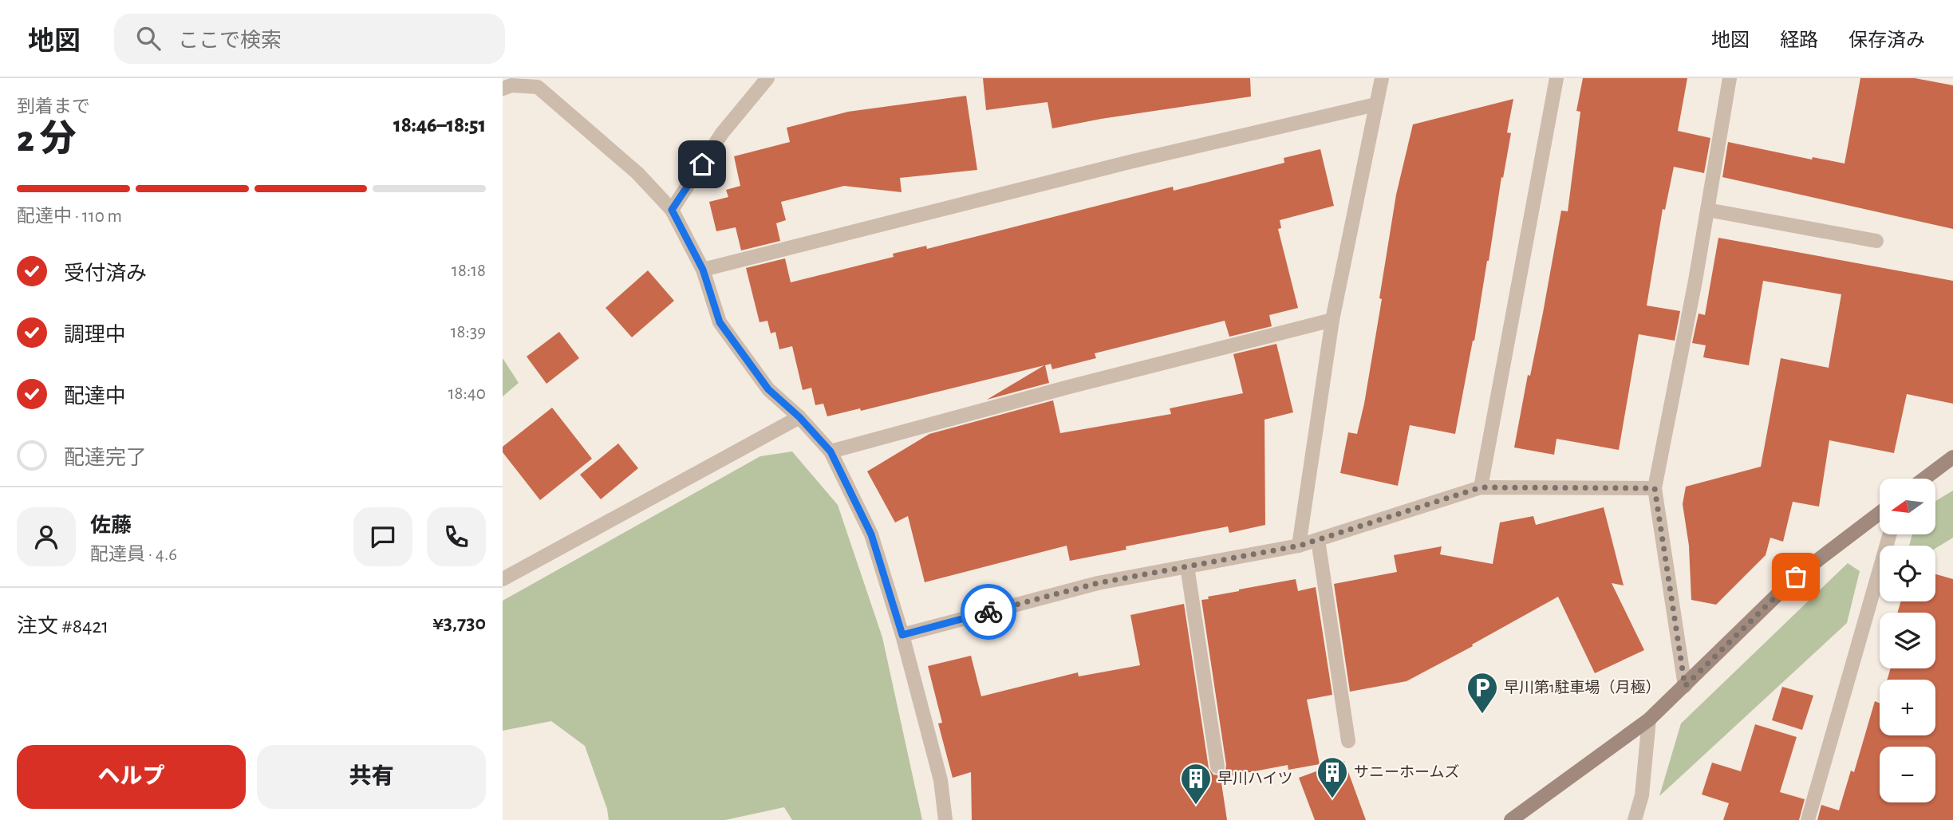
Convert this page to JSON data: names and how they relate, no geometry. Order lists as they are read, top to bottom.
{
  "places": {
    "parking": ["早川第1駐車場（月極）"],
    "building": ["サニーホームズ", "早川ハイツ"]
  },
  "north": "left",
  "page": {
    "header": "地図",
    "search": "ここで検索",
    "nav": ["地図", "経路", "保存済み"],
    "heading": ["2 分", "到着まで", "18:46–18:51"],
    "panel": [
      "佐藤",
      "配達員 · 4.6",
      "注文 #8421",
      "¥3,730"
    ],
    "bar": "配達中 · 110 m",
    "list": [
      ["受付済み", "18:18"],
      ["調理中", "18:39"],
      ["配達中", "18:40"],
      "配達完了"
    ],
    "map_buttons": ["+", "−"],
    "buttons": ["ヘルプ", "共有"]
  }
}
